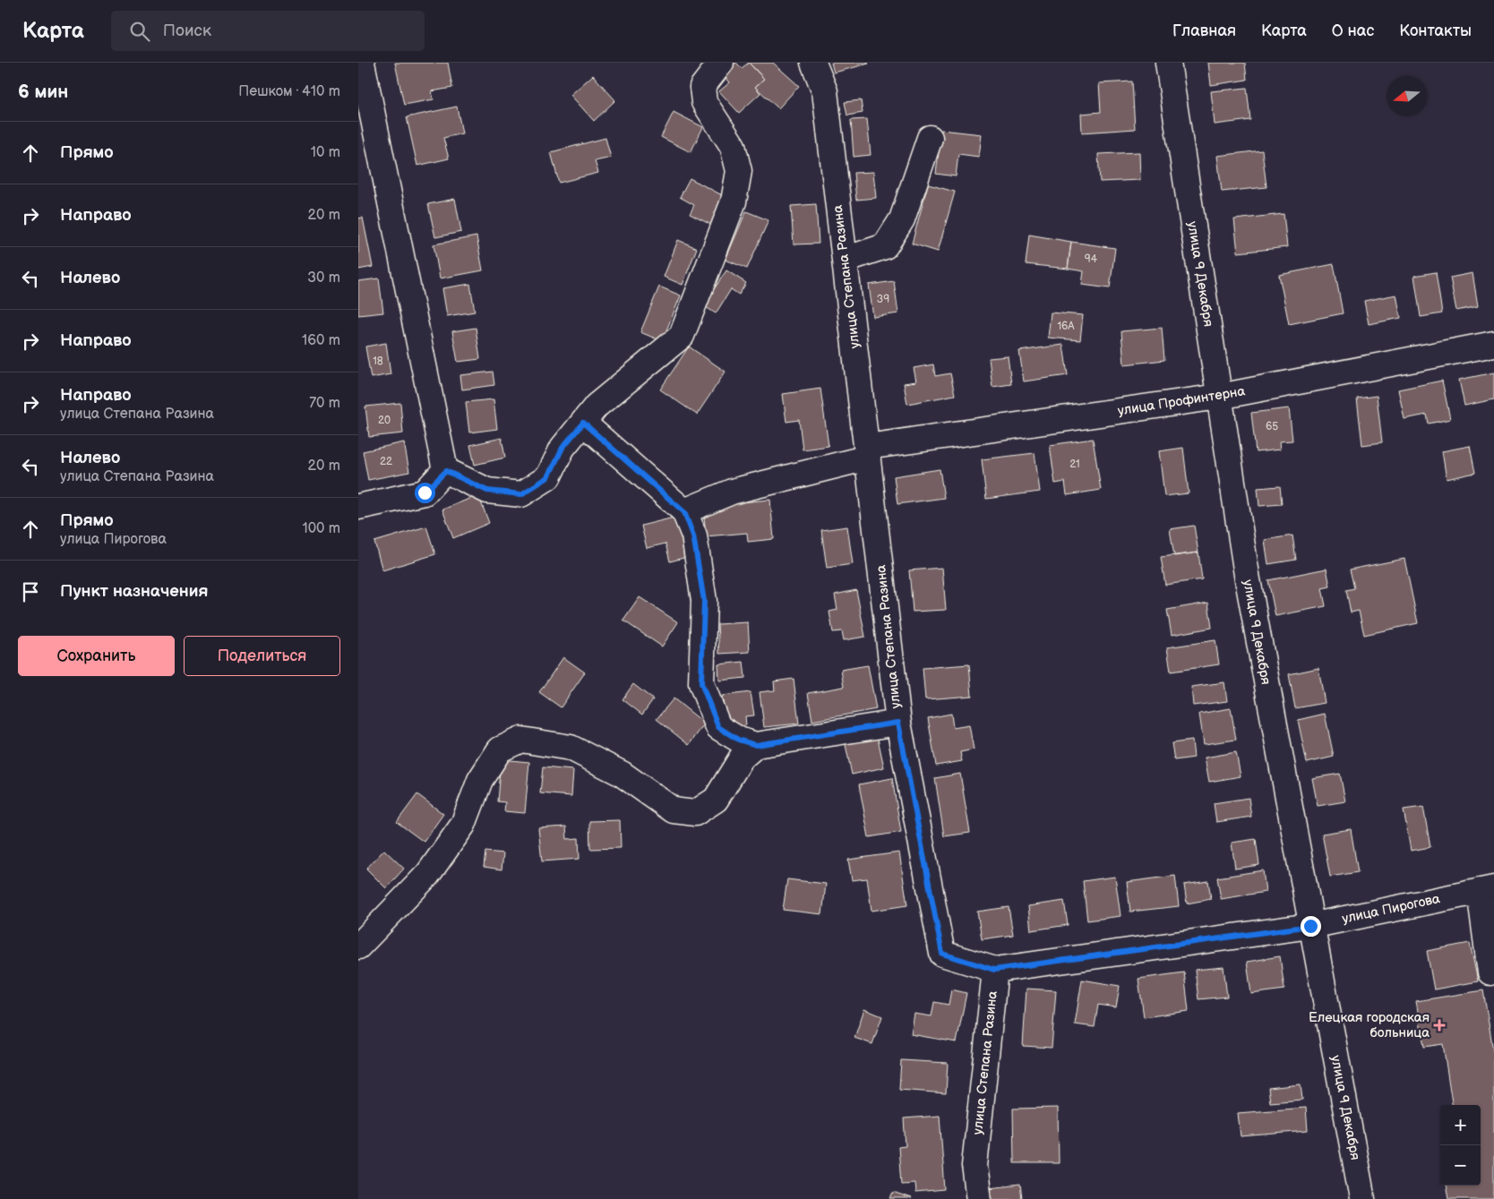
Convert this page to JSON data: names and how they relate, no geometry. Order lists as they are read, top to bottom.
{
  "streets": {
    "street": [
      "улица 9 Декабря",
      "улица Степана Разина",
      "улица Профинтерна",
      "улица Пирогова"
    ]
  },
  "crossings": [
    ["улица 9 Декабря", "улица Профинтерна"],
    ["улица 9 Декабря", "улица Пирогова"],
    ["улица Степана Разина", "улица Профинтерна"],
    ["улица Степана Разина", "улица Пирогова"]
  ],
  "places": {
    "health": ["Елецкая городская больница"]
  },
  "house_numbers": [
    "94",
    "39",
    "16А",
    "18",
    "20",
    "65",
    "22",
    "21"
  ],
  "north": "left",
  "page": {
    "header": "Карта",
    "search": "Поиск",
    "nav": [
      "Главная",
      "Карта",
      "О нас",
      "Контакты"
    ],
    "heading": ["6 мин", "Пешком · 410 m"],
    "list": [
      ["Прямо", "10 m"],
      ["Направо", "20 m"],
      ["Налево", "30 m"],
      ["Направо", "160 m"],
      ["Направо", "улица Степана Разина", "70 m"],
      ["Налево", "улица Степана Разина", "20 m"],
      ["Прямо", "улица Пирогова", "100 m"],
      "Пункт назначения"
    ],
    "buttons": ["Сохранить", "Поделиться"],
    "map_buttons": ["+", "−"]
  }
}
